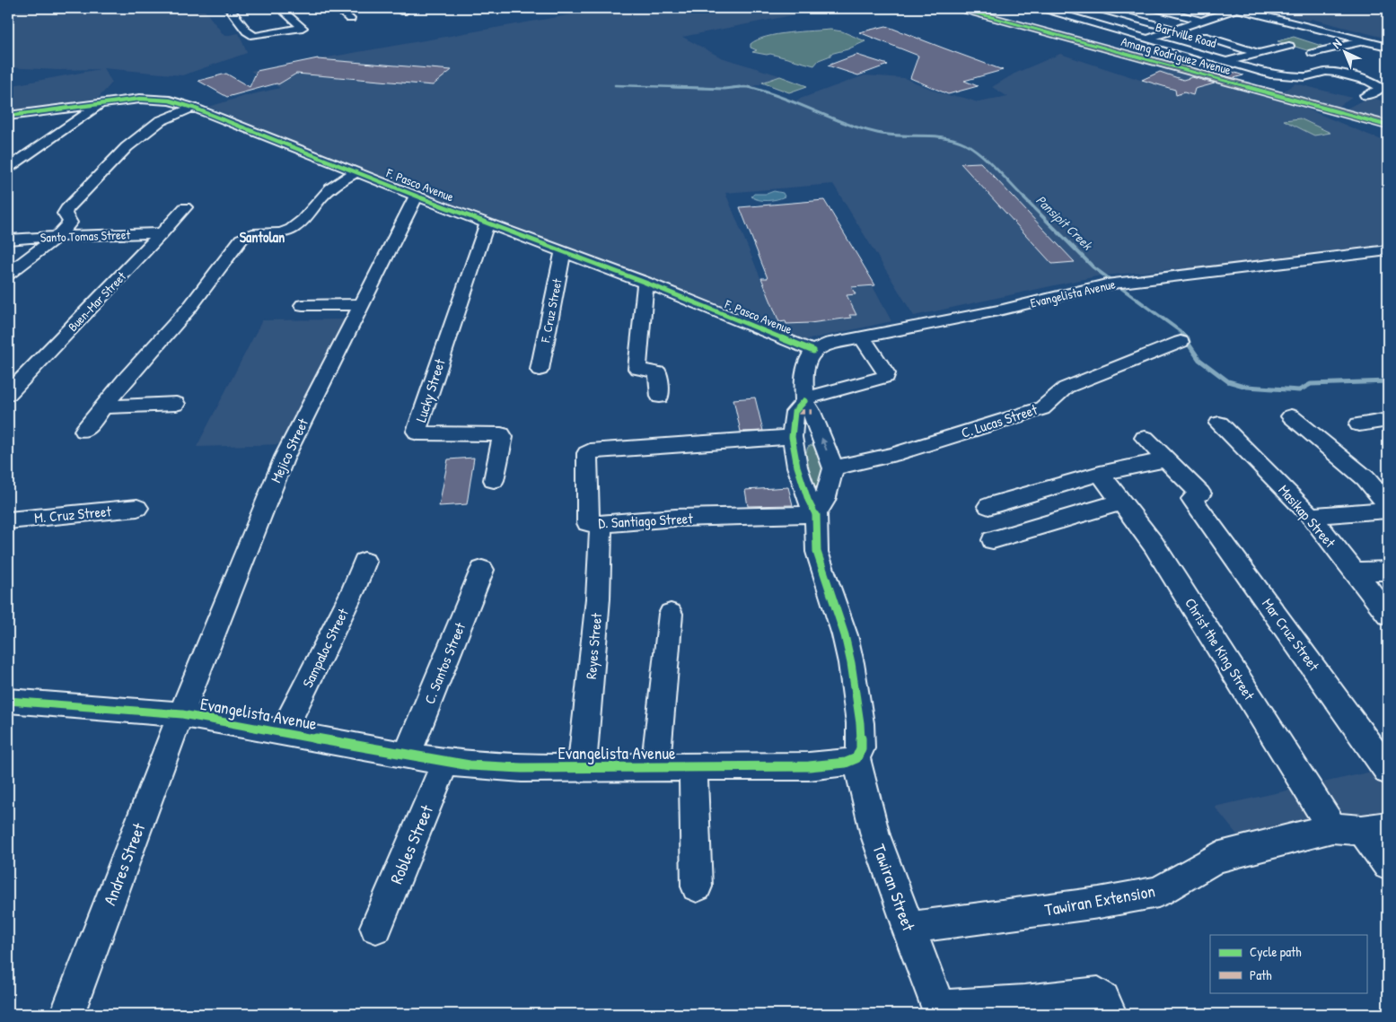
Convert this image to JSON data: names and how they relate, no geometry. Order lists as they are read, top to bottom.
{
  "streets": {
    "main road": ["Amang Rodriguez Avenue"],
    "street": [
      "Bartville Road",
      "F. Pasco Avenue",
      "Santo Tomas Street",
      "Evangelista Avenue",
      "Buen-Mar Street",
      "F. Cruz Street",
      "Lucky Street",
      "C. Lucas Street",
      "Mejico Street",
      "M. Cruz Street",
      "Masikap Street",
      "D. Santiago Street",
      "Mar Cruz Street",
      "Reyes Street",
      "Sampaloc Street",
      "Christ the King Street",
      "C. Santos Street",
      "Robles Street",
      "Andres Street",
      "Tawiran Street",
      "Tawiran Extension"
    ]
  },
  "crossings": [
    ["F. Pasco Avenue", "Evangelista Avenue"],
    ["F. Pasco Avenue", "F. Cruz Street"],
    ["F. Pasco Avenue", "Lucky Street"],
    ["F. Pasco Avenue", "Mejico Street"],
    ["Santo Tomas Street", "Buen-Mar Street"],
    ["Evangelista Avenue", "Mejico Street"],
    ["Evangelista Avenue", "Reyes Street"],
    ["Evangelista Avenue", "Sampaloc Street"],
    ["Evangelista Avenue", "C. Santos Street"],
    ["Evangelista Avenue", "Robles Street"],
    ["Evangelista Avenue", "Andres Street"],
    ["Evangelista Avenue", "Tawiran Street"],
    ["Mejico Street", "Andres Street"],
    ["D. Santiago Street", "Reyes Street"],
    ["Christ the King Street", "Tawiran Extension"],
    ["Tawiran Street", "Tawiran Extension"]
  ],
  "districts": ["Santolan"],
  "water": ["Pansipit Creek"],
  "legend": ["Cycle path", "Path"],
  "north": "top left"
}
